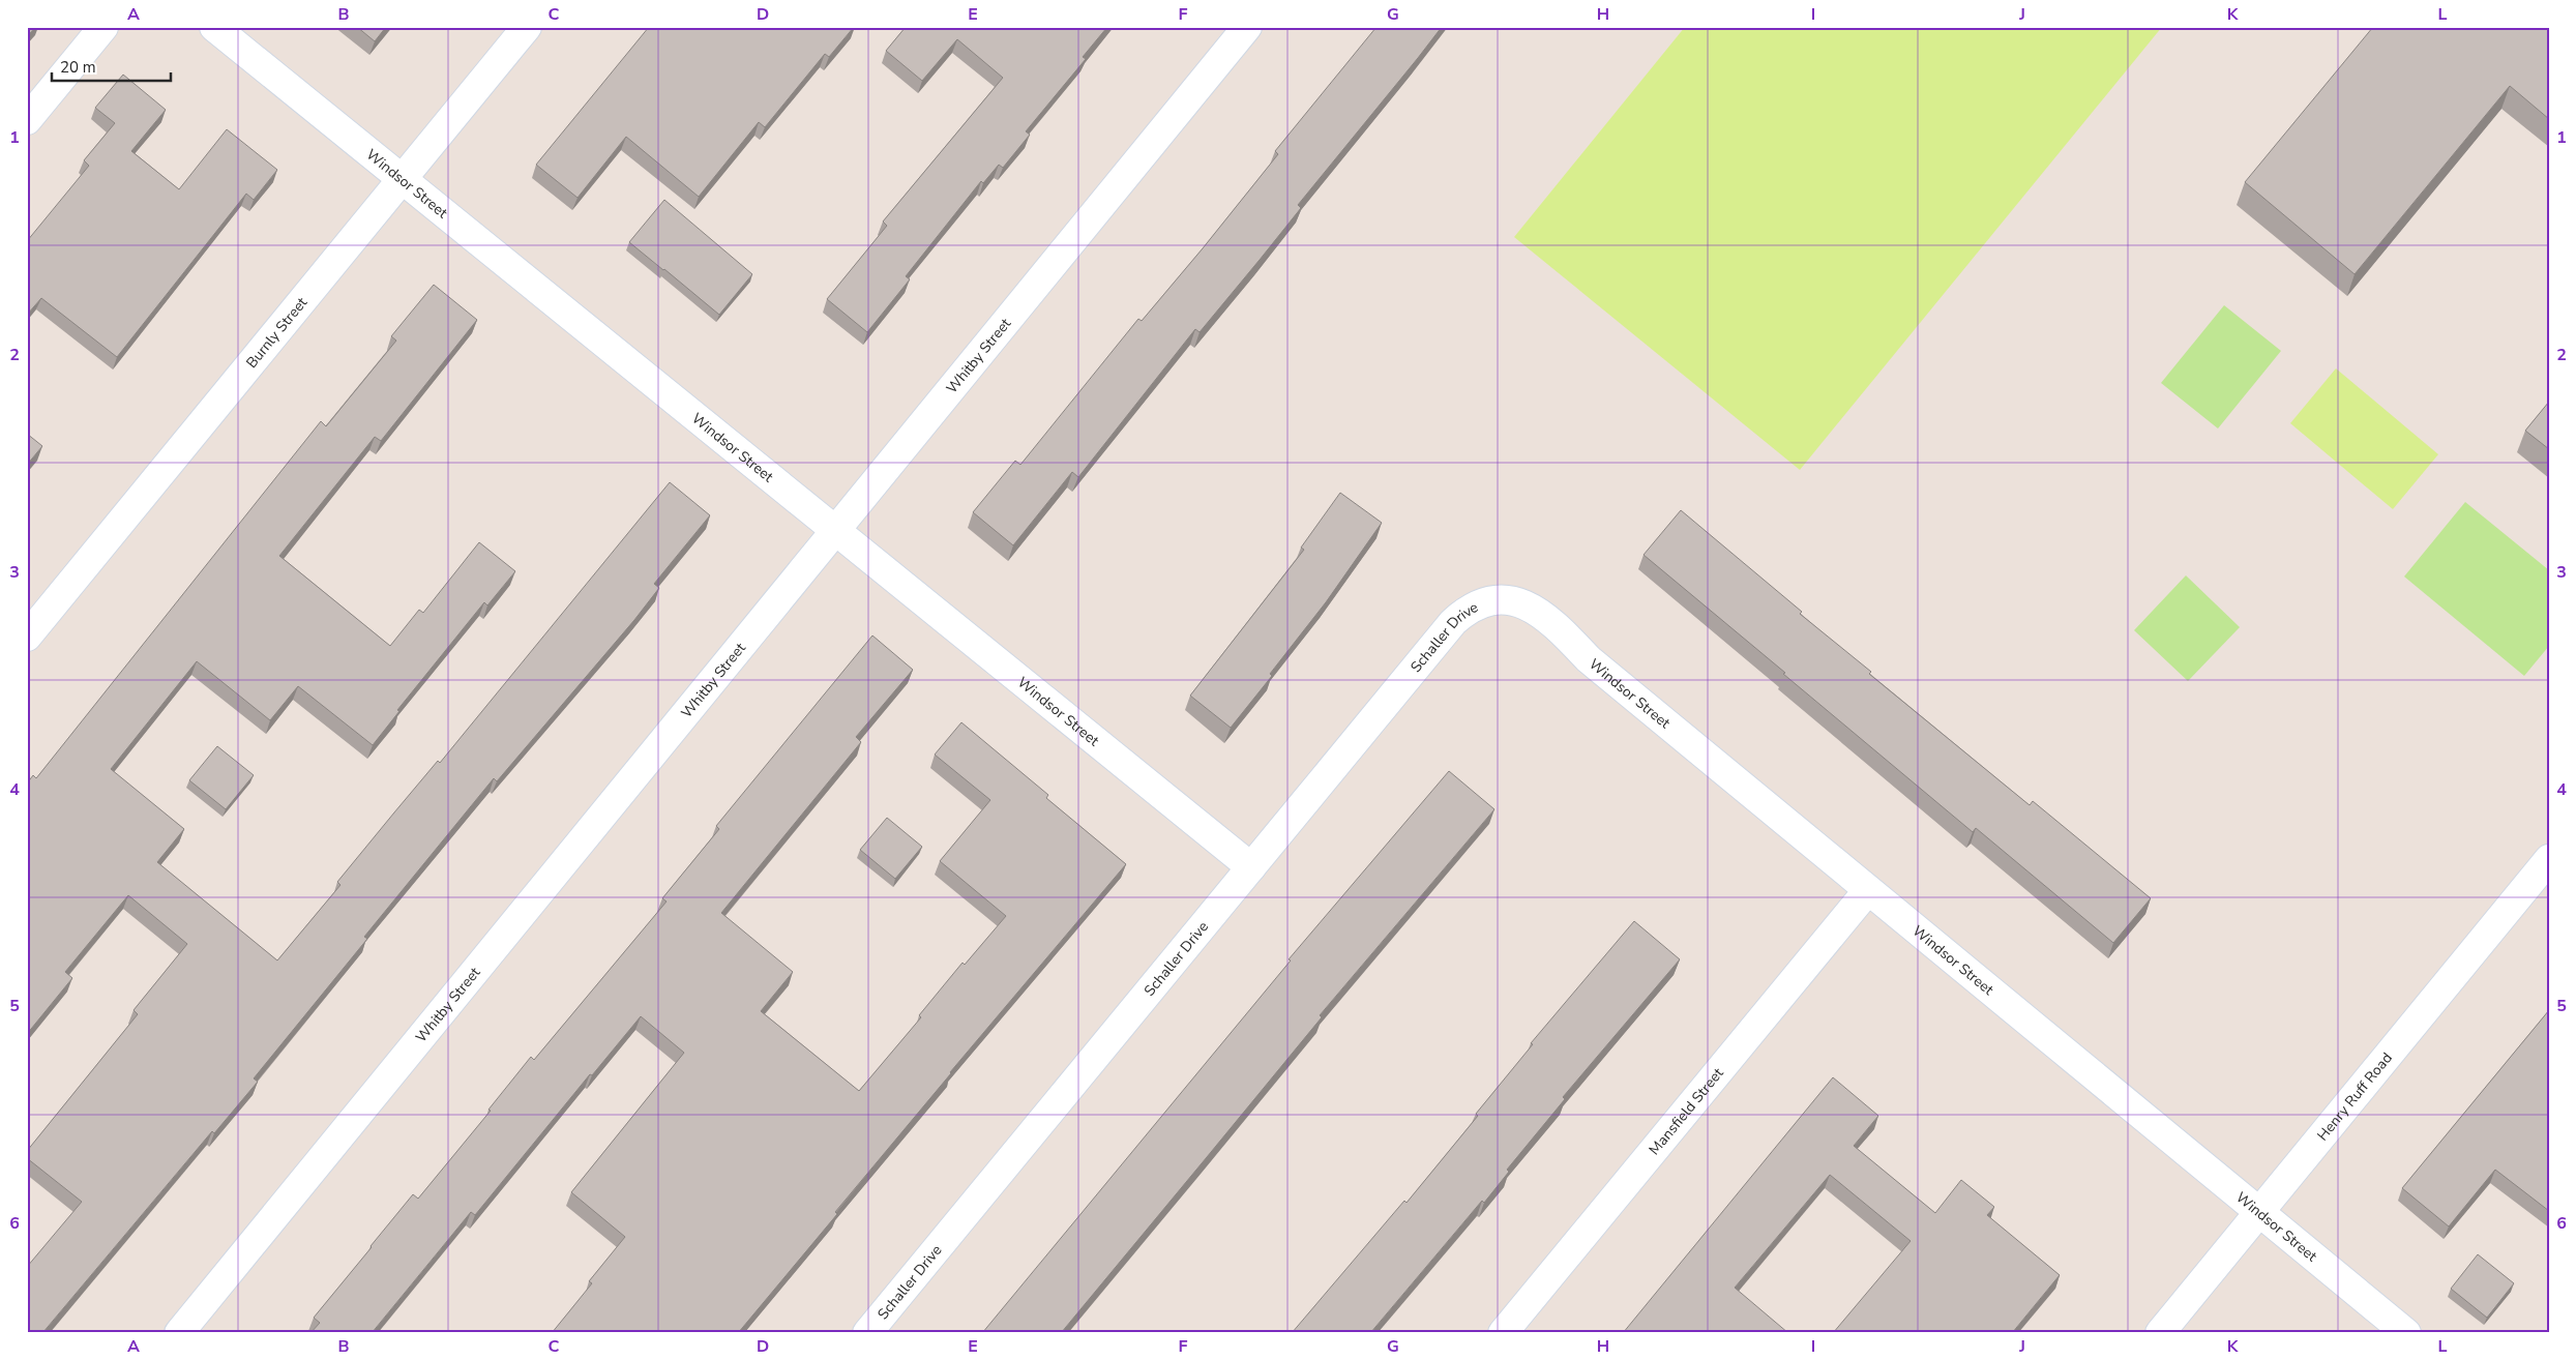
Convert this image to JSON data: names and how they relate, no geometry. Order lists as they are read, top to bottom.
{
  "streets": {
    "street": [
      "Windsor Street",
      "Burnly Street",
      "Whitby Street",
      "Schaller Drive",
      "Henry Ruff Road",
      "Mansfield Street"
    ]
  },
  "crossings": [
    ["Windsor Street", "Burnly Street"],
    ["Windsor Street", "Whitby Street"],
    ["Windsor Street", "Schaller Drive"],
    ["Windsor Street", "Henry Ruff Road"],
    ["Windsor Street", "Mansfield Street"]
  ],
  "scale_bar": "20 m",
  "grid": {
    "columns": [
      "A",
      "B",
      "C",
      "D",
      "E",
      "F",
      "G",
      "H",
      "I",
      "J",
      "K",
      "L"
    ],
    "rows": [
      "1",
      "2",
      "3",
      "4",
      "5",
      "6"
    ]
  }
}
